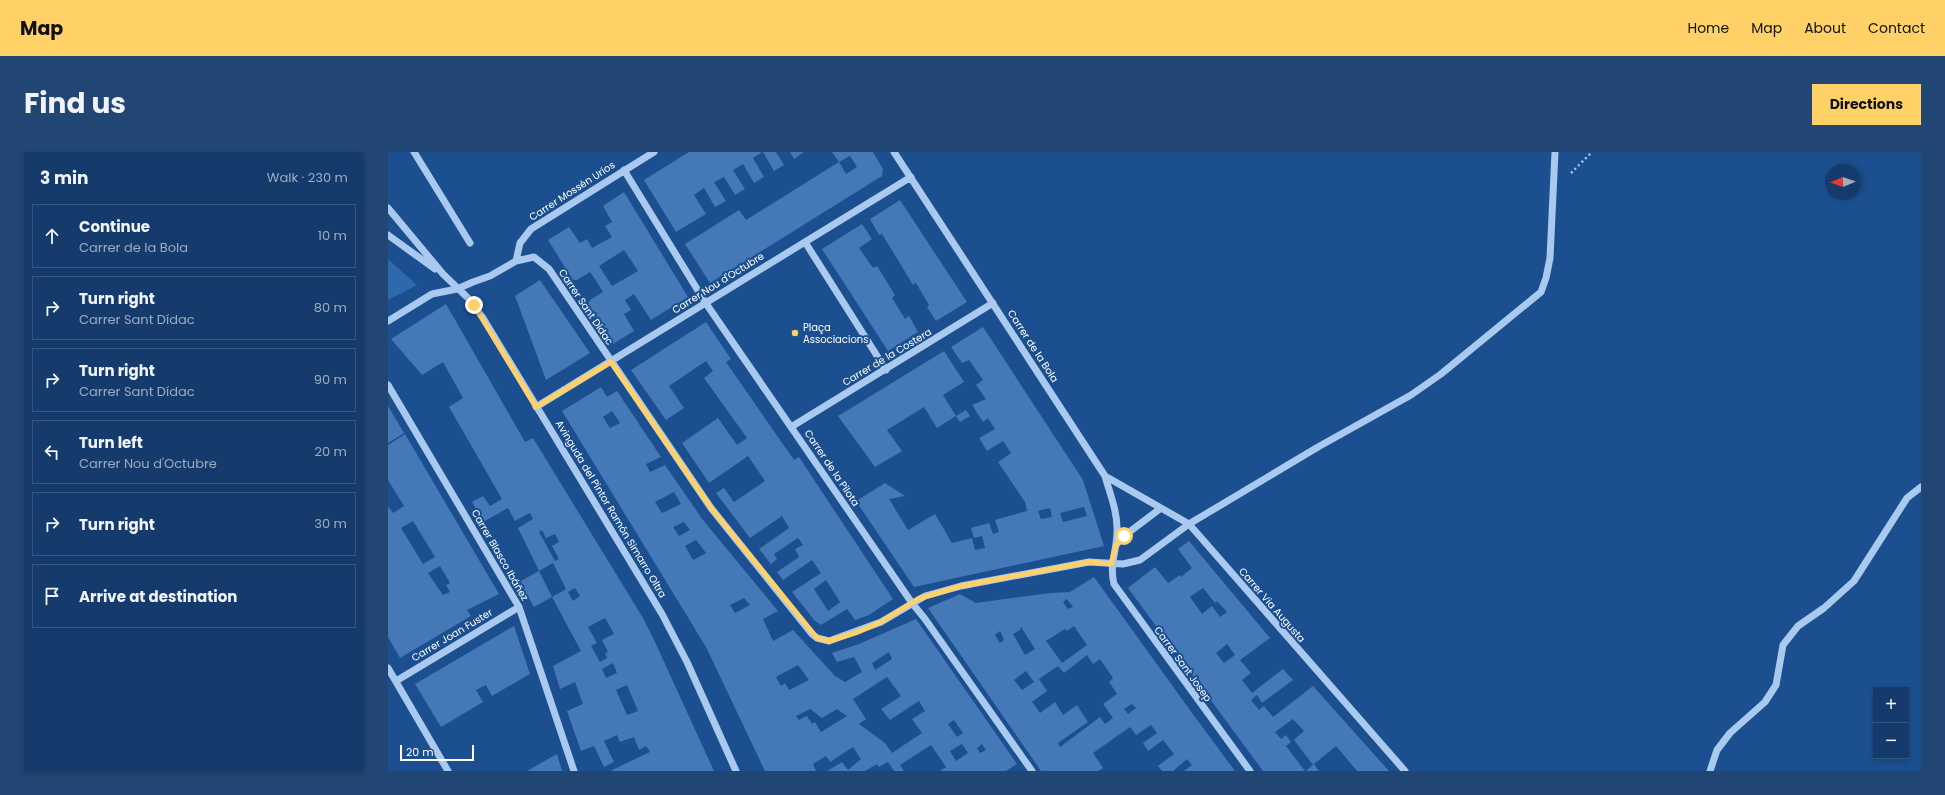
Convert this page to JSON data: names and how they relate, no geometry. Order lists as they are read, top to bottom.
{
  "streets": {
    "street": [
      "Carrer Mossèn Uríos",
      "Carrer Nou d'Octubre",
      "Carrer Sant Dídac",
      "Carrer de la Bola",
      "Carrer de la Costera",
      "Carrer de la Pilota",
      "Avinguda del Pintor Ramón Simarro Oltra",
      "Carrer Blasco Ibáñez",
      "Carrer Via Augusta",
      "Carrer Joan Fuster",
      "Carrer Sant Josep"
    ]
  },
  "crossings": [
    ["Carrer Mossèn Uríos", "Carrer Sant Dídac"],
    ["Carrer Mossèn Uríos", "Carrer de la Pilota"],
    ["Carrer Nou d'Octubre", "Carrer Sant Dídac"],
    ["Carrer Nou d'Octubre", "Carrer de la Bola"],
    ["Carrer Nou d'Octubre", "Carrer de la Pilota"],
    ["Carrer Nou d'Octubre", "Avinguda del Pintor Ramón Simarro Oltra"],
    ["Carrer Sant Dídac", "Carrer de la Bola"],
    ["Carrer Sant Dídac", "Carrer de la Pilota"],
    ["Carrer Sant Dídac", "Carrer Via Augusta"],
    ["Carrer Sant Dídac", "Carrer Sant Josep"],
    ["Carrer de la Bola", "Carrer de la Costera"],
    ["Carrer de la Bola", "Carrer Via Augusta"],
    ["Carrer de la Bola", "Carrer Sant Josep"],
    ["Carrer de la Costera", "Carrer de la Pilota"],
    ["Carrer Blasco Ibáñez", "Carrer Joan Fuster"]
  ],
  "places": ["Plaça Associacions"],
  "scale_bar": "20 m",
  "north": "left",
  "page": {
    "header": "Map",
    "nav": [
      "Home",
      "Map",
      "About",
      "Contact"
    ],
    "title": "Find us",
    "buttons": "Directions",
    "heading": ["3 min", "Walk · 230 m"],
    "list": [
      ["Continue", "Carrer de la Bola", "10 m"],
      ["Turn right", "Carrer Sant Dídac", "80 m"],
      ["Turn right", "Carrer Sant Dídac", "90 m"],
      ["Turn left", "Carrer Nou d'Octubre", "20 m"],
      ["Turn right", "30 m"],
      "Arrive at destination"
    ],
    "map_buttons": ["+", "−"],
    "scale": "20 m"
  }
}
